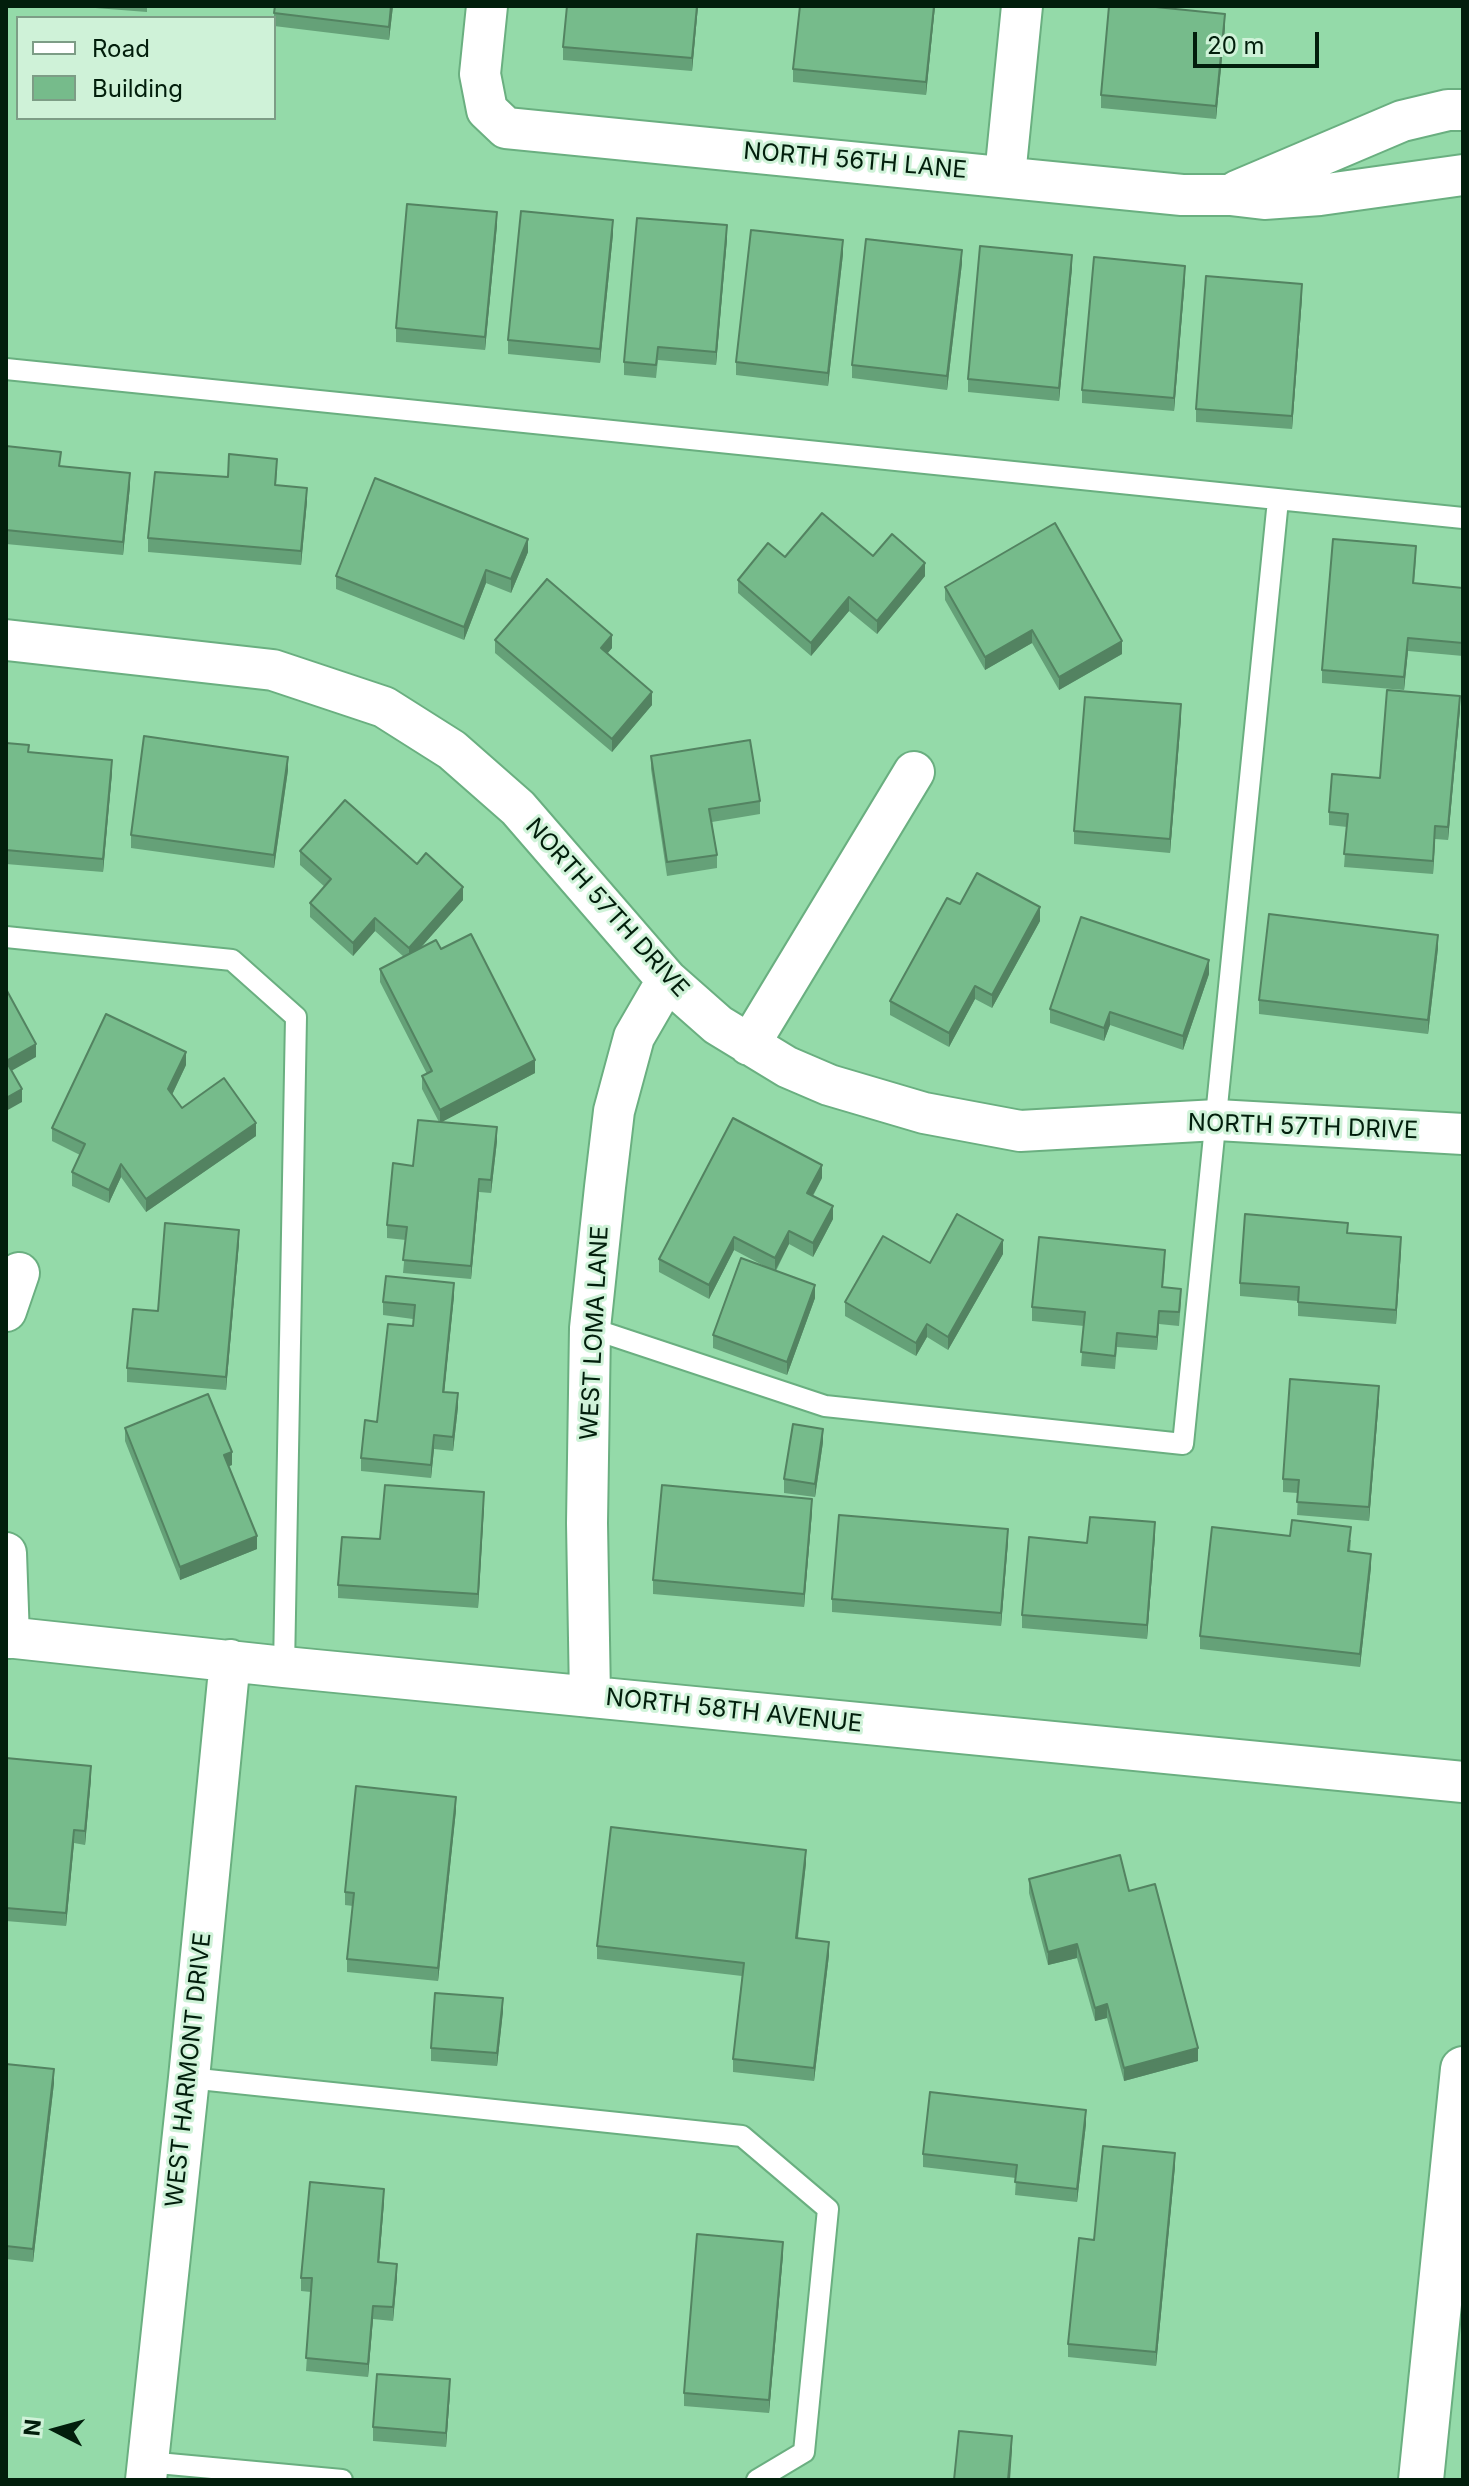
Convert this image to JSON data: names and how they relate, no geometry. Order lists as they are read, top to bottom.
{
  "streets": {
    "street": [
      "NORTH 56TH LANE",
      "NORTH 57TH DRIVE",
      "WEST LOMA LANE",
      "NORTH 58TH AVENUE",
      "WEST HARMONT DRIVE"
    ]
  },
  "crossings": [
    ["NORTH 57TH DRIVE", "WEST LOMA LANE"],
    ["WEST LOMA LANE", "NORTH 58TH AVENUE"],
    ["NORTH 58TH AVENUE", "WEST HARMONT DRIVE"]
  ],
  "legend": ["Road", "Building"],
  "scale_bar": "20 m",
  "north": "left"
}
